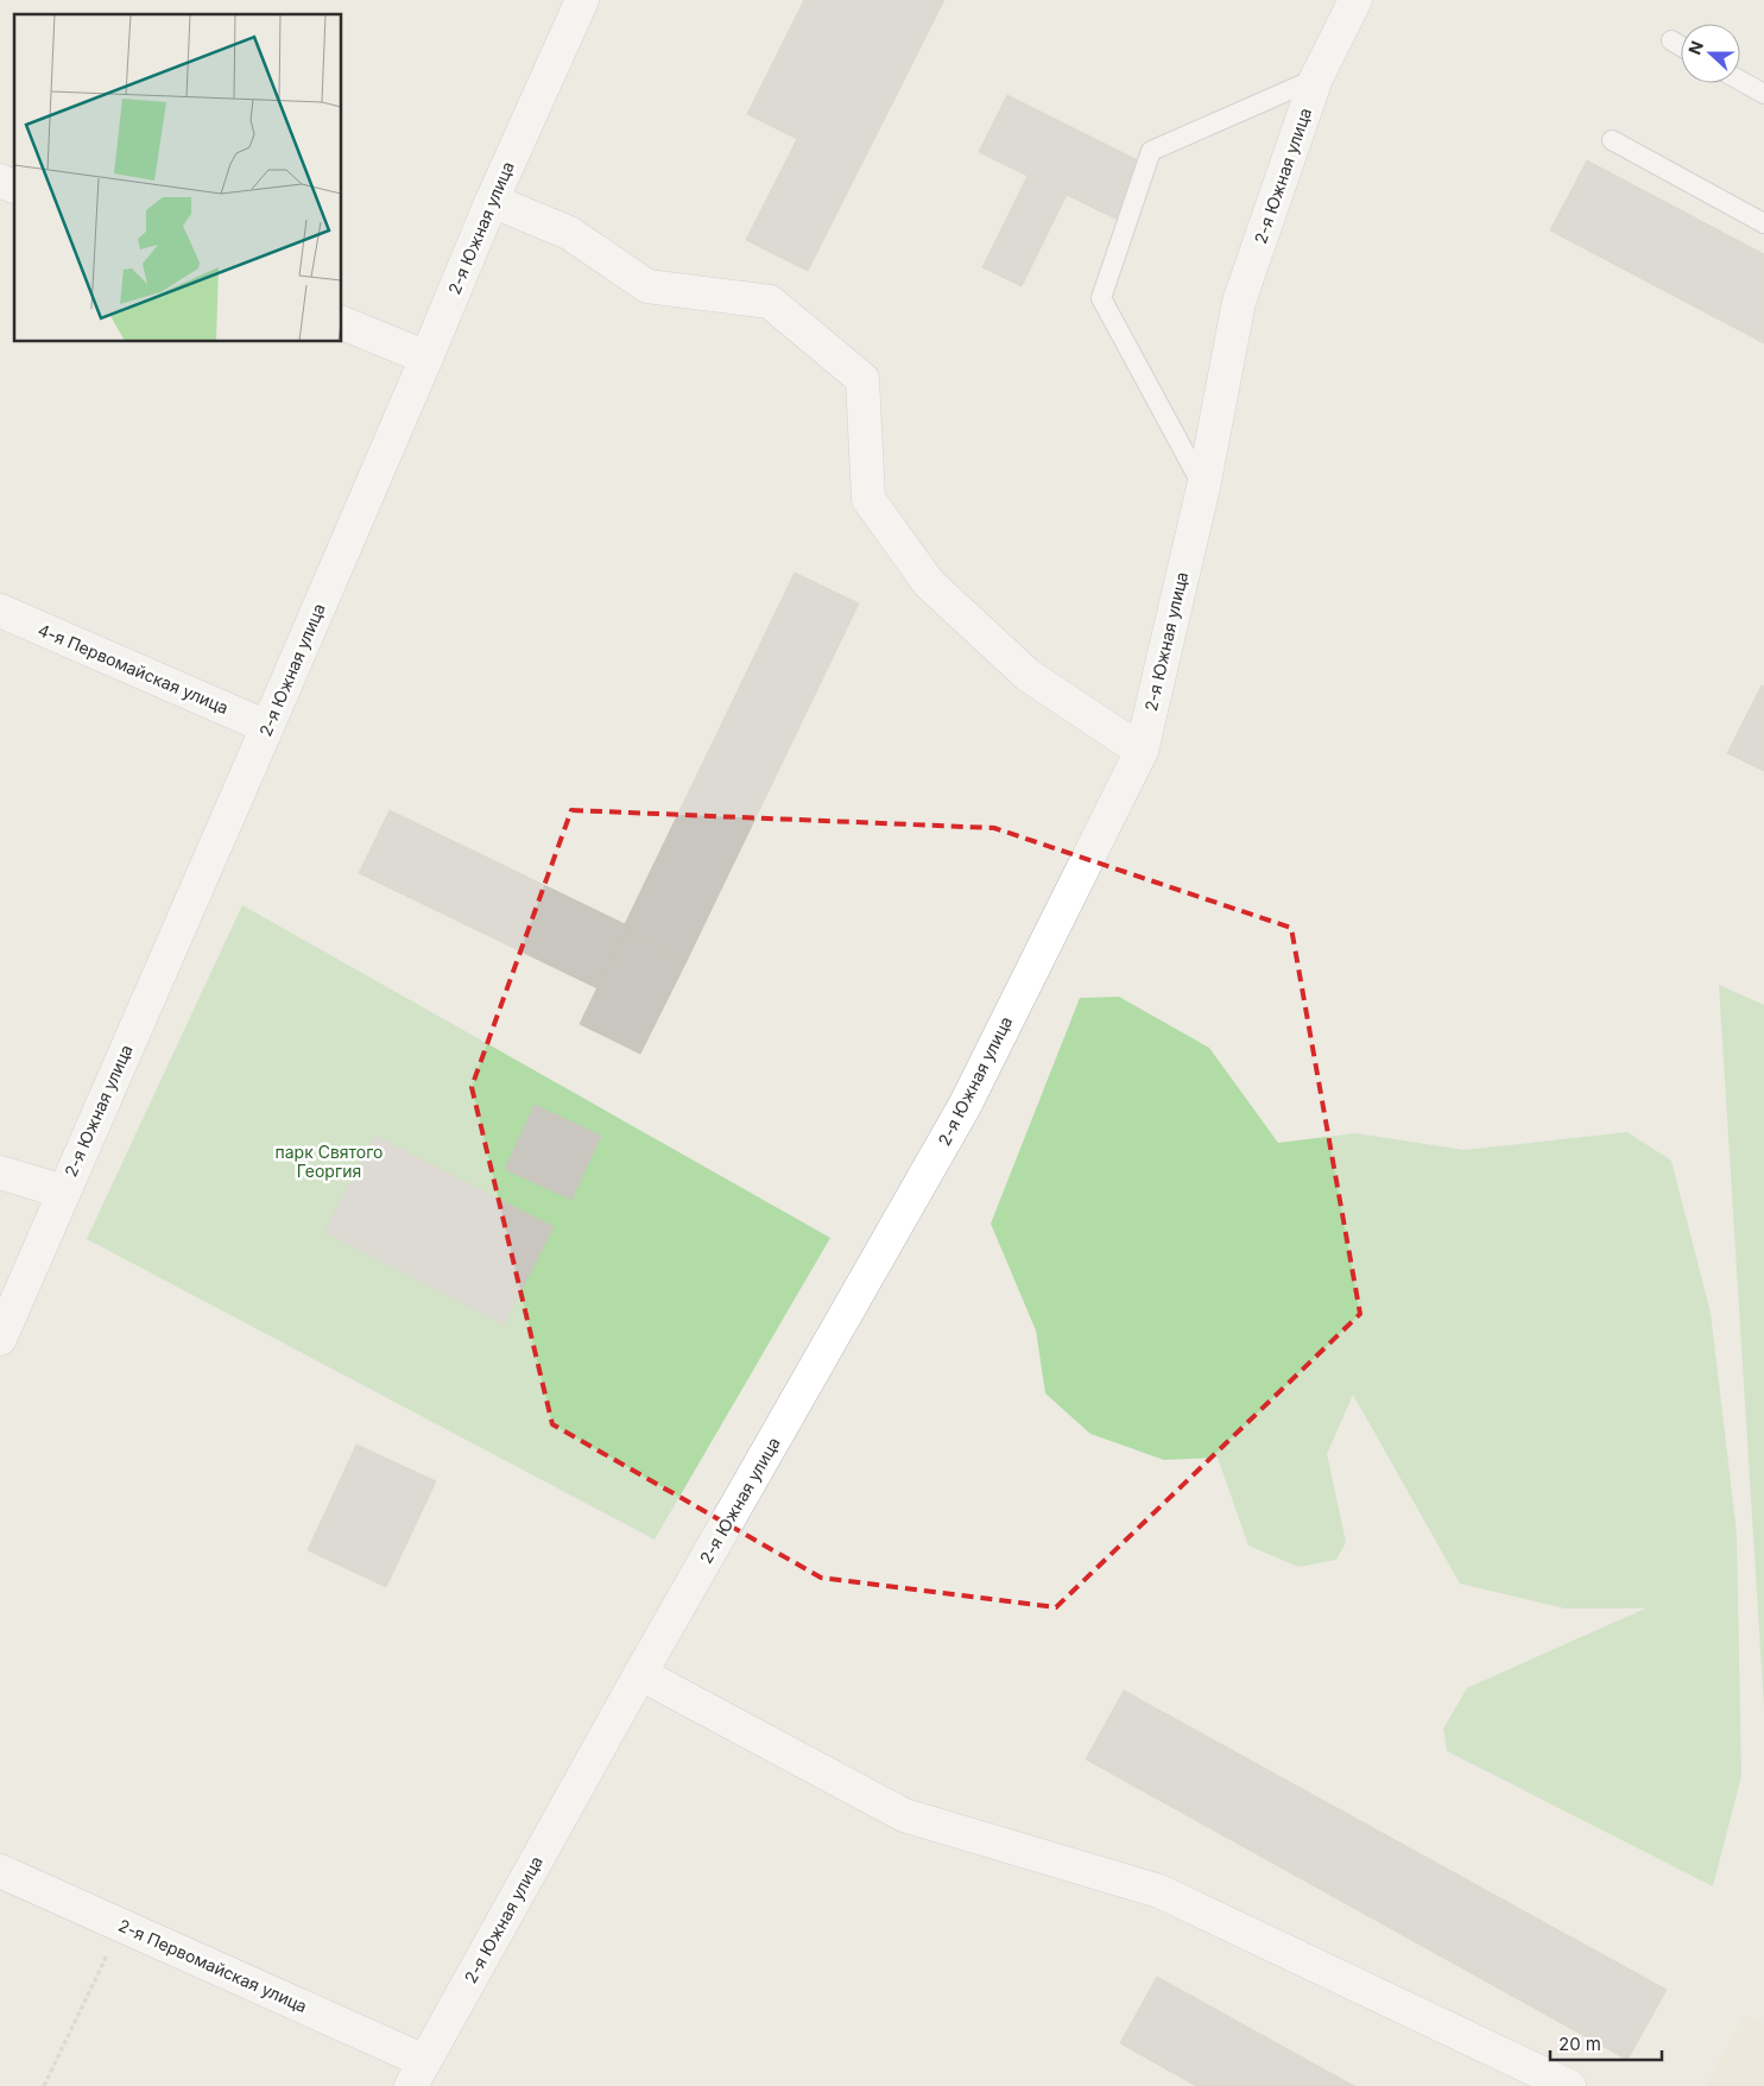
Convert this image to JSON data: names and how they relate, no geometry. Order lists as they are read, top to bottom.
{
  "streets": {
    "street": ["2-я Южная улица", "4-я Первомайская улица", "2-я Первомайская улица"]
  },
  "crossings": [
    ["2-я Южная улица", "4-я Первомайская улица"],
    ["2-я Южная улица", "2-я Первомайская улица"]
  ],
  "parks": ["парк Святого Георгия"],
  "scale_bar": "20 m",
  "north": "left"
}
